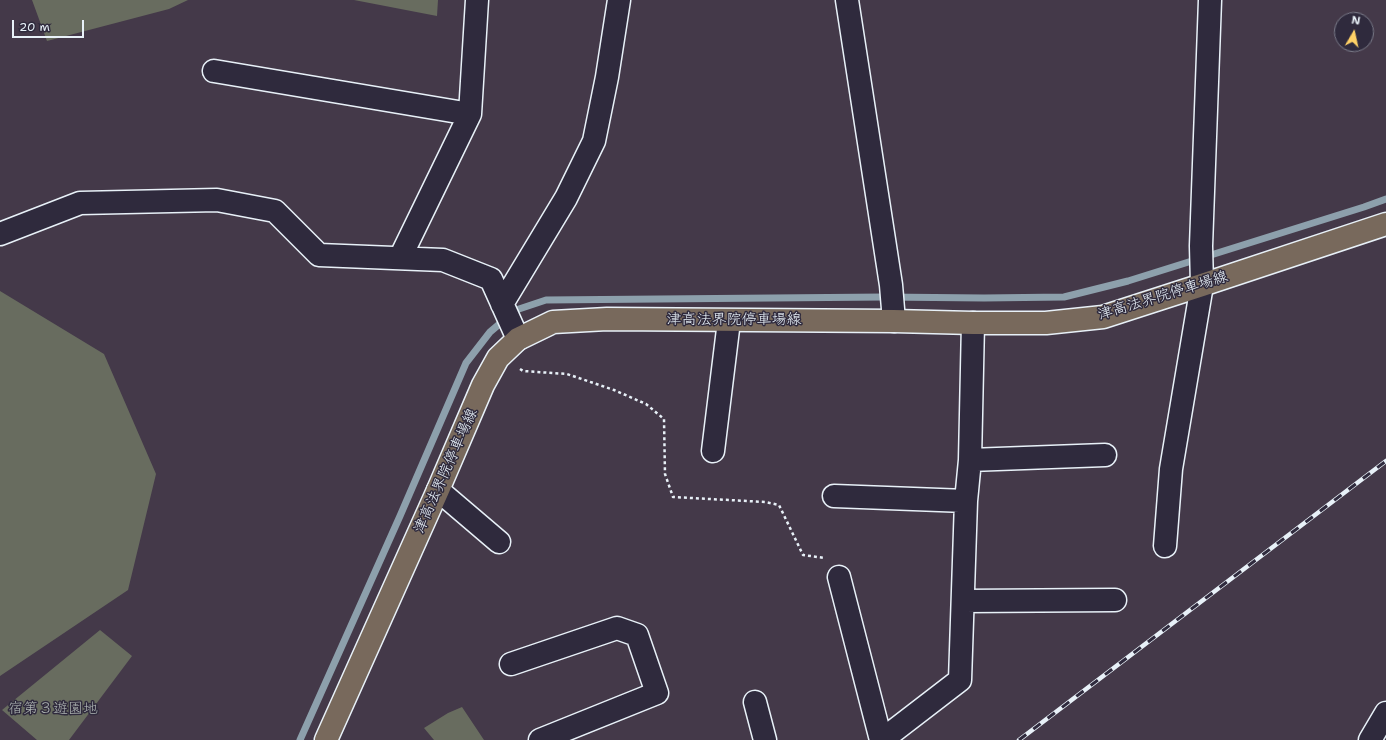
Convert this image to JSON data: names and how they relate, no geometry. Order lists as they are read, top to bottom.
{
  "streets": {
    "main road": ["津高法界院停車場線"]
  },
  "parks": ["宿第３遊園地"],
  "scale_bar": "20 m",
  "north": "top"
}
